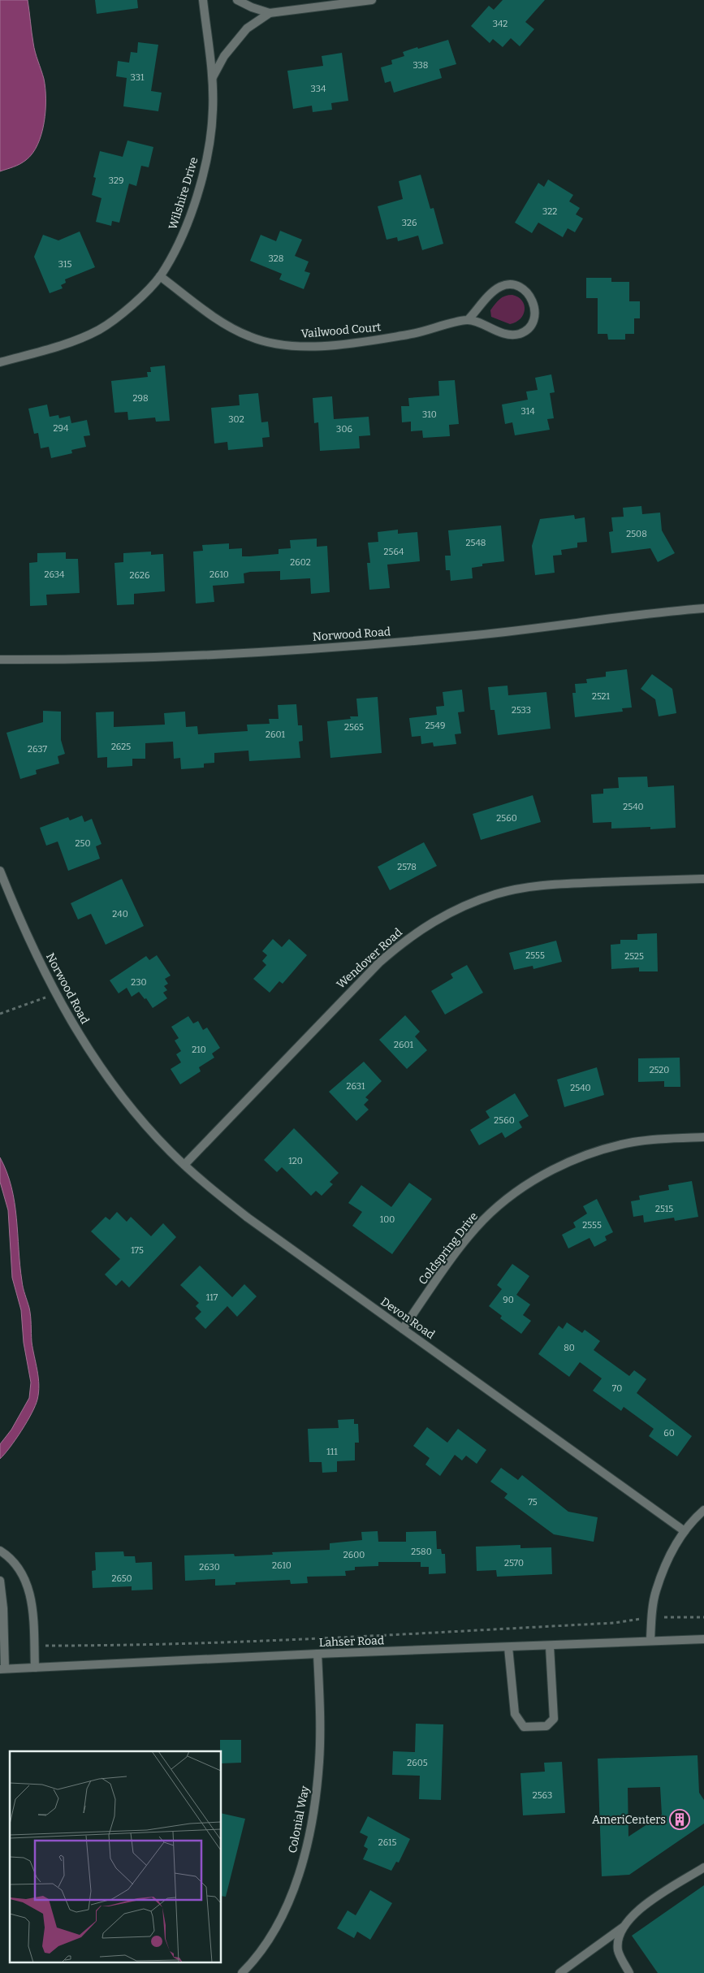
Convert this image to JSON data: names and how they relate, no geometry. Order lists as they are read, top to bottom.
{
  "streets": {
    "street": [
      "Wilshire Drive",
      "Vailwood Court",
      "Norwood Road",
      "Wendover Road",
      "Coldspring Drive",
      "Devon Road",
      "Lahser Road",
      "Colonial Way"
    ]
  },
  "crossings": [
    ["Wilshire Drive", "Vailwood Court"],
    ["Norwood Road", "Devon Road"],
    ["Wendover Road", "Devon Road"],
    ["Coldspring Drive", "Devon Road"],
    ["Lahser Road", "Colonial Way"]
  ],
  "places": {
    "building": ["AmeriCenters"]
  },
  "house_numbers": [
    "342",
    "338",
    "331",
    "334",
    "329",
    "322",
    "326",
    "328",
    "315",
    "298",
    "314",
    "310",
    "302",
    "294",
    "306",
    "2508",
    "2548",
    "2564",
    "2602",
    "2634",
    "2610",
    "2626",
    "2521",
    "2533",
    "2549",
    "2565",
    "2601",
    "2625",
    "2637",
    "2540",
    "2560",
    "250",
    "2578",
    "240",
    "2555",
    "2525",
    "230",
    "2601",
    "210",
    "2520",
    "2631",
    "2540",
    "2560",
    "120",
    "2515",
    "100",
    "2555",
    "175",
    "117",
    "90",
    "80",
    "70",
    "60",
    "111",
    "75",
    "2580",
    "2600",
    "2570",
    "2610",
    "2630",
    "2650",
    "2605",
    "2563",
    "2615"
  ]
}
